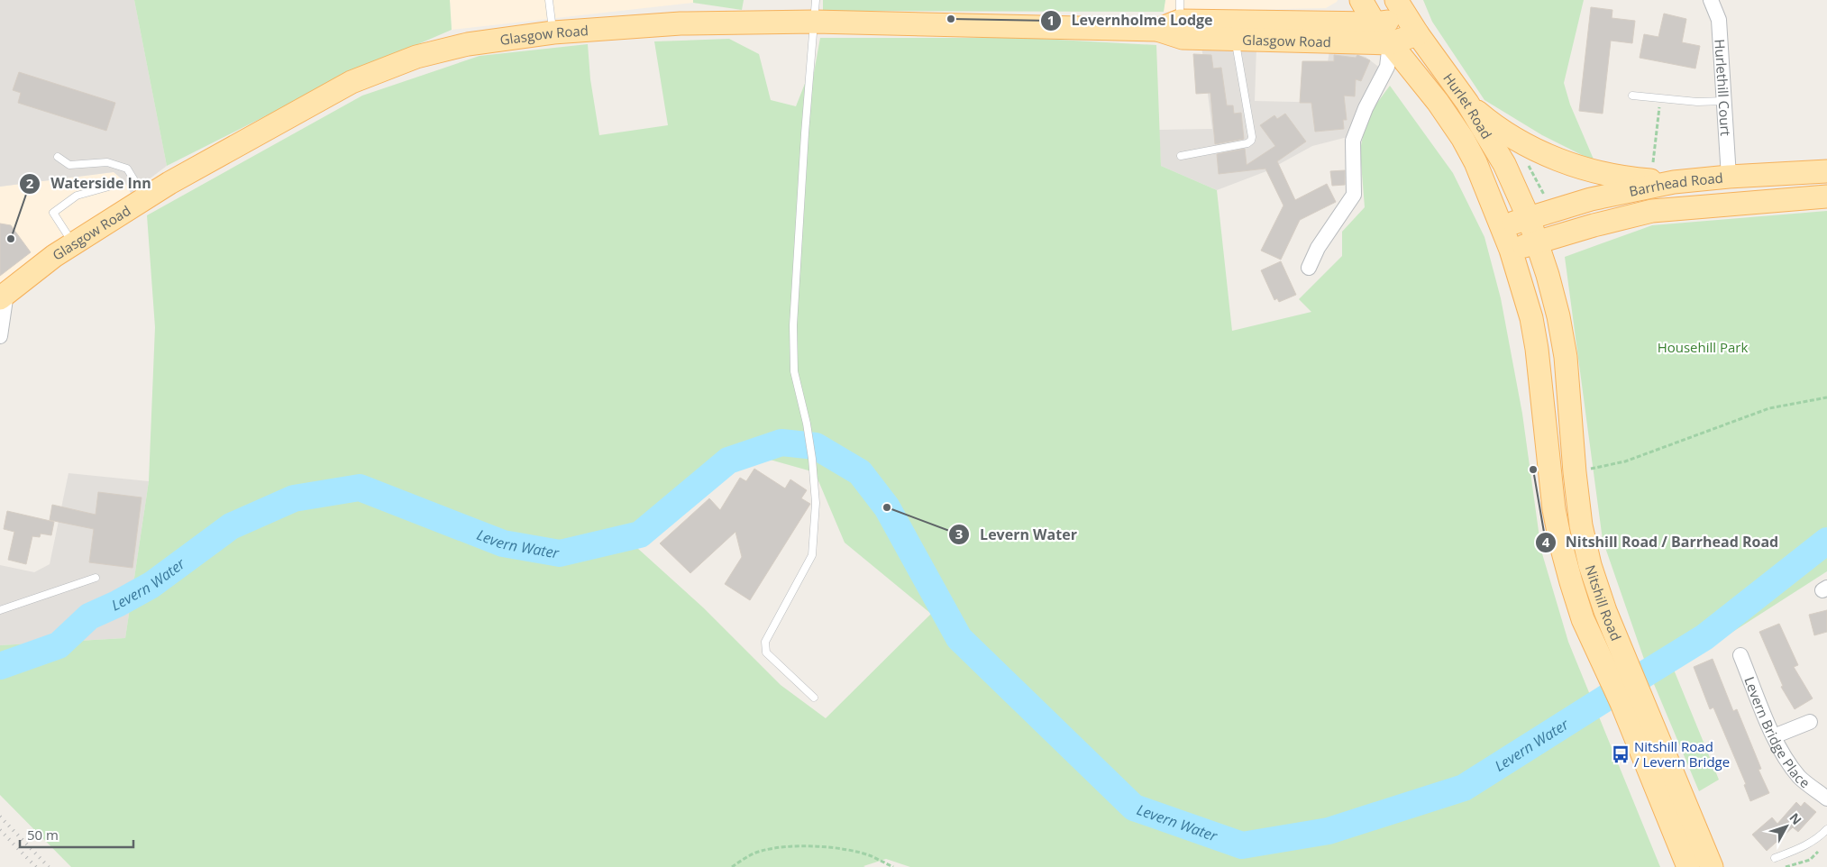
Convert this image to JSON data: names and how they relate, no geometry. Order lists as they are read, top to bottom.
{
  "streets": {
    "main road": [
      "Glasgow Road",
      "Hurlet Road",
      "Barrhead Road",
      "Nitshill Road"
    ],
    "street": ["Hurlethill Court", "Levern Bridge Place"]
  },
  "crossings": [
    ["Glasgow Road", "Hurlet Road"],
    ["Hurlethill Court", "Barrhead Road"],
    ["Hurlet Road", "Barrhead Road"],
    ["Hurlet Road", "Nitshill Road"],
    ["Barrhead Road", "Nitshill Road"]
  ],
  "water": ["Levern Water"],
  "parks": ["Househill Park"],
  "places": {
    "other": [
      "Levernholme Lodge",
      "Waterside Inn",
      "Nitshill Road / Barrhead Road",
      "Levern Water"
    ],
    "bus stop": ["Nitshill Road / Levern Bridge"]
  },
  "scale_bar": "50 m",
  "north": "top right"
}
